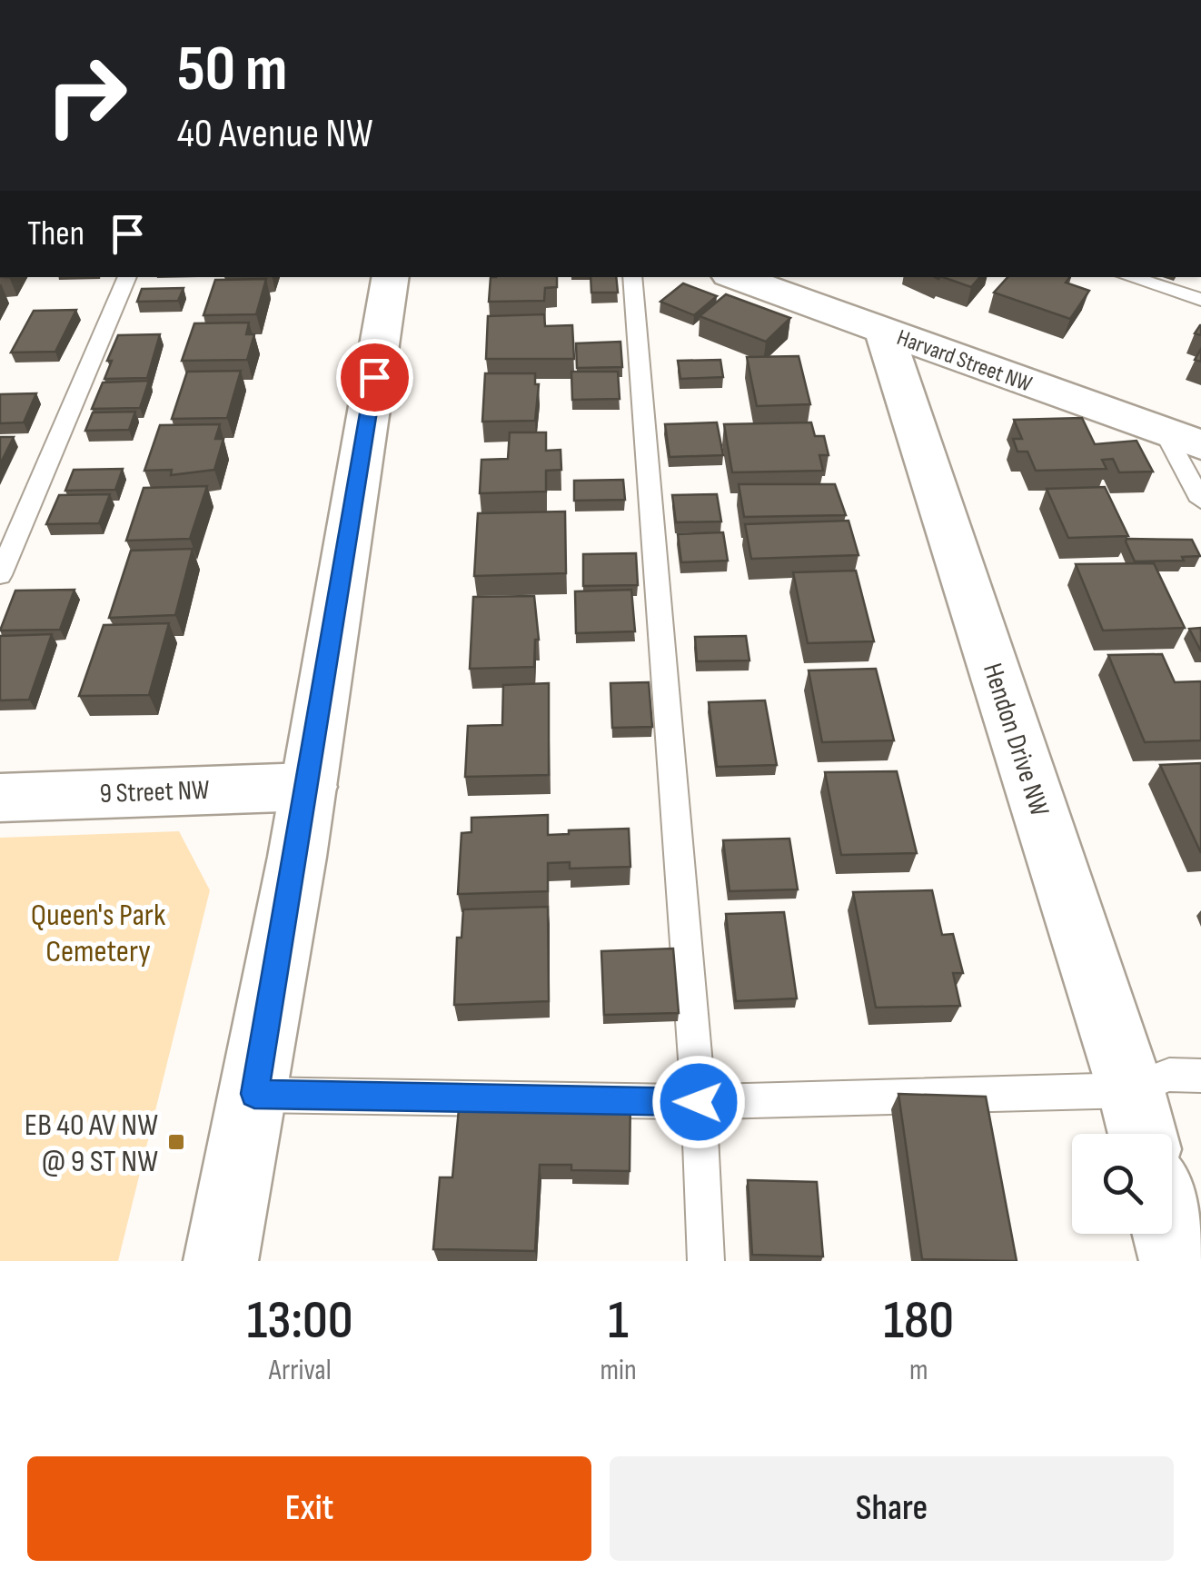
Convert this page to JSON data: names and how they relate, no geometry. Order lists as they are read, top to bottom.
{
  "streets": {
    "street": ["Harvard Street NW", "Hendon Drive NW", "9 Street NW"]
  },
  "crossings": [
    ["Harvard Street NW", "Hendon Drive NW"]
  ],
  "parks": ["Queen's Park Cemetery"],
  "places": {
    "transit": ["EB 40 AV NW @ 9 ST NW"]
  },
  "page": {
    "turn": ["50 m", "40 Avenue NW"],
    "then": "Then",
    "eta": [
      "13:00",
      "Arrival",
      "1",
      "min",
      "180",
      "m"
    ],
    "buttons": ["Exit", "Share"]
  }
}
